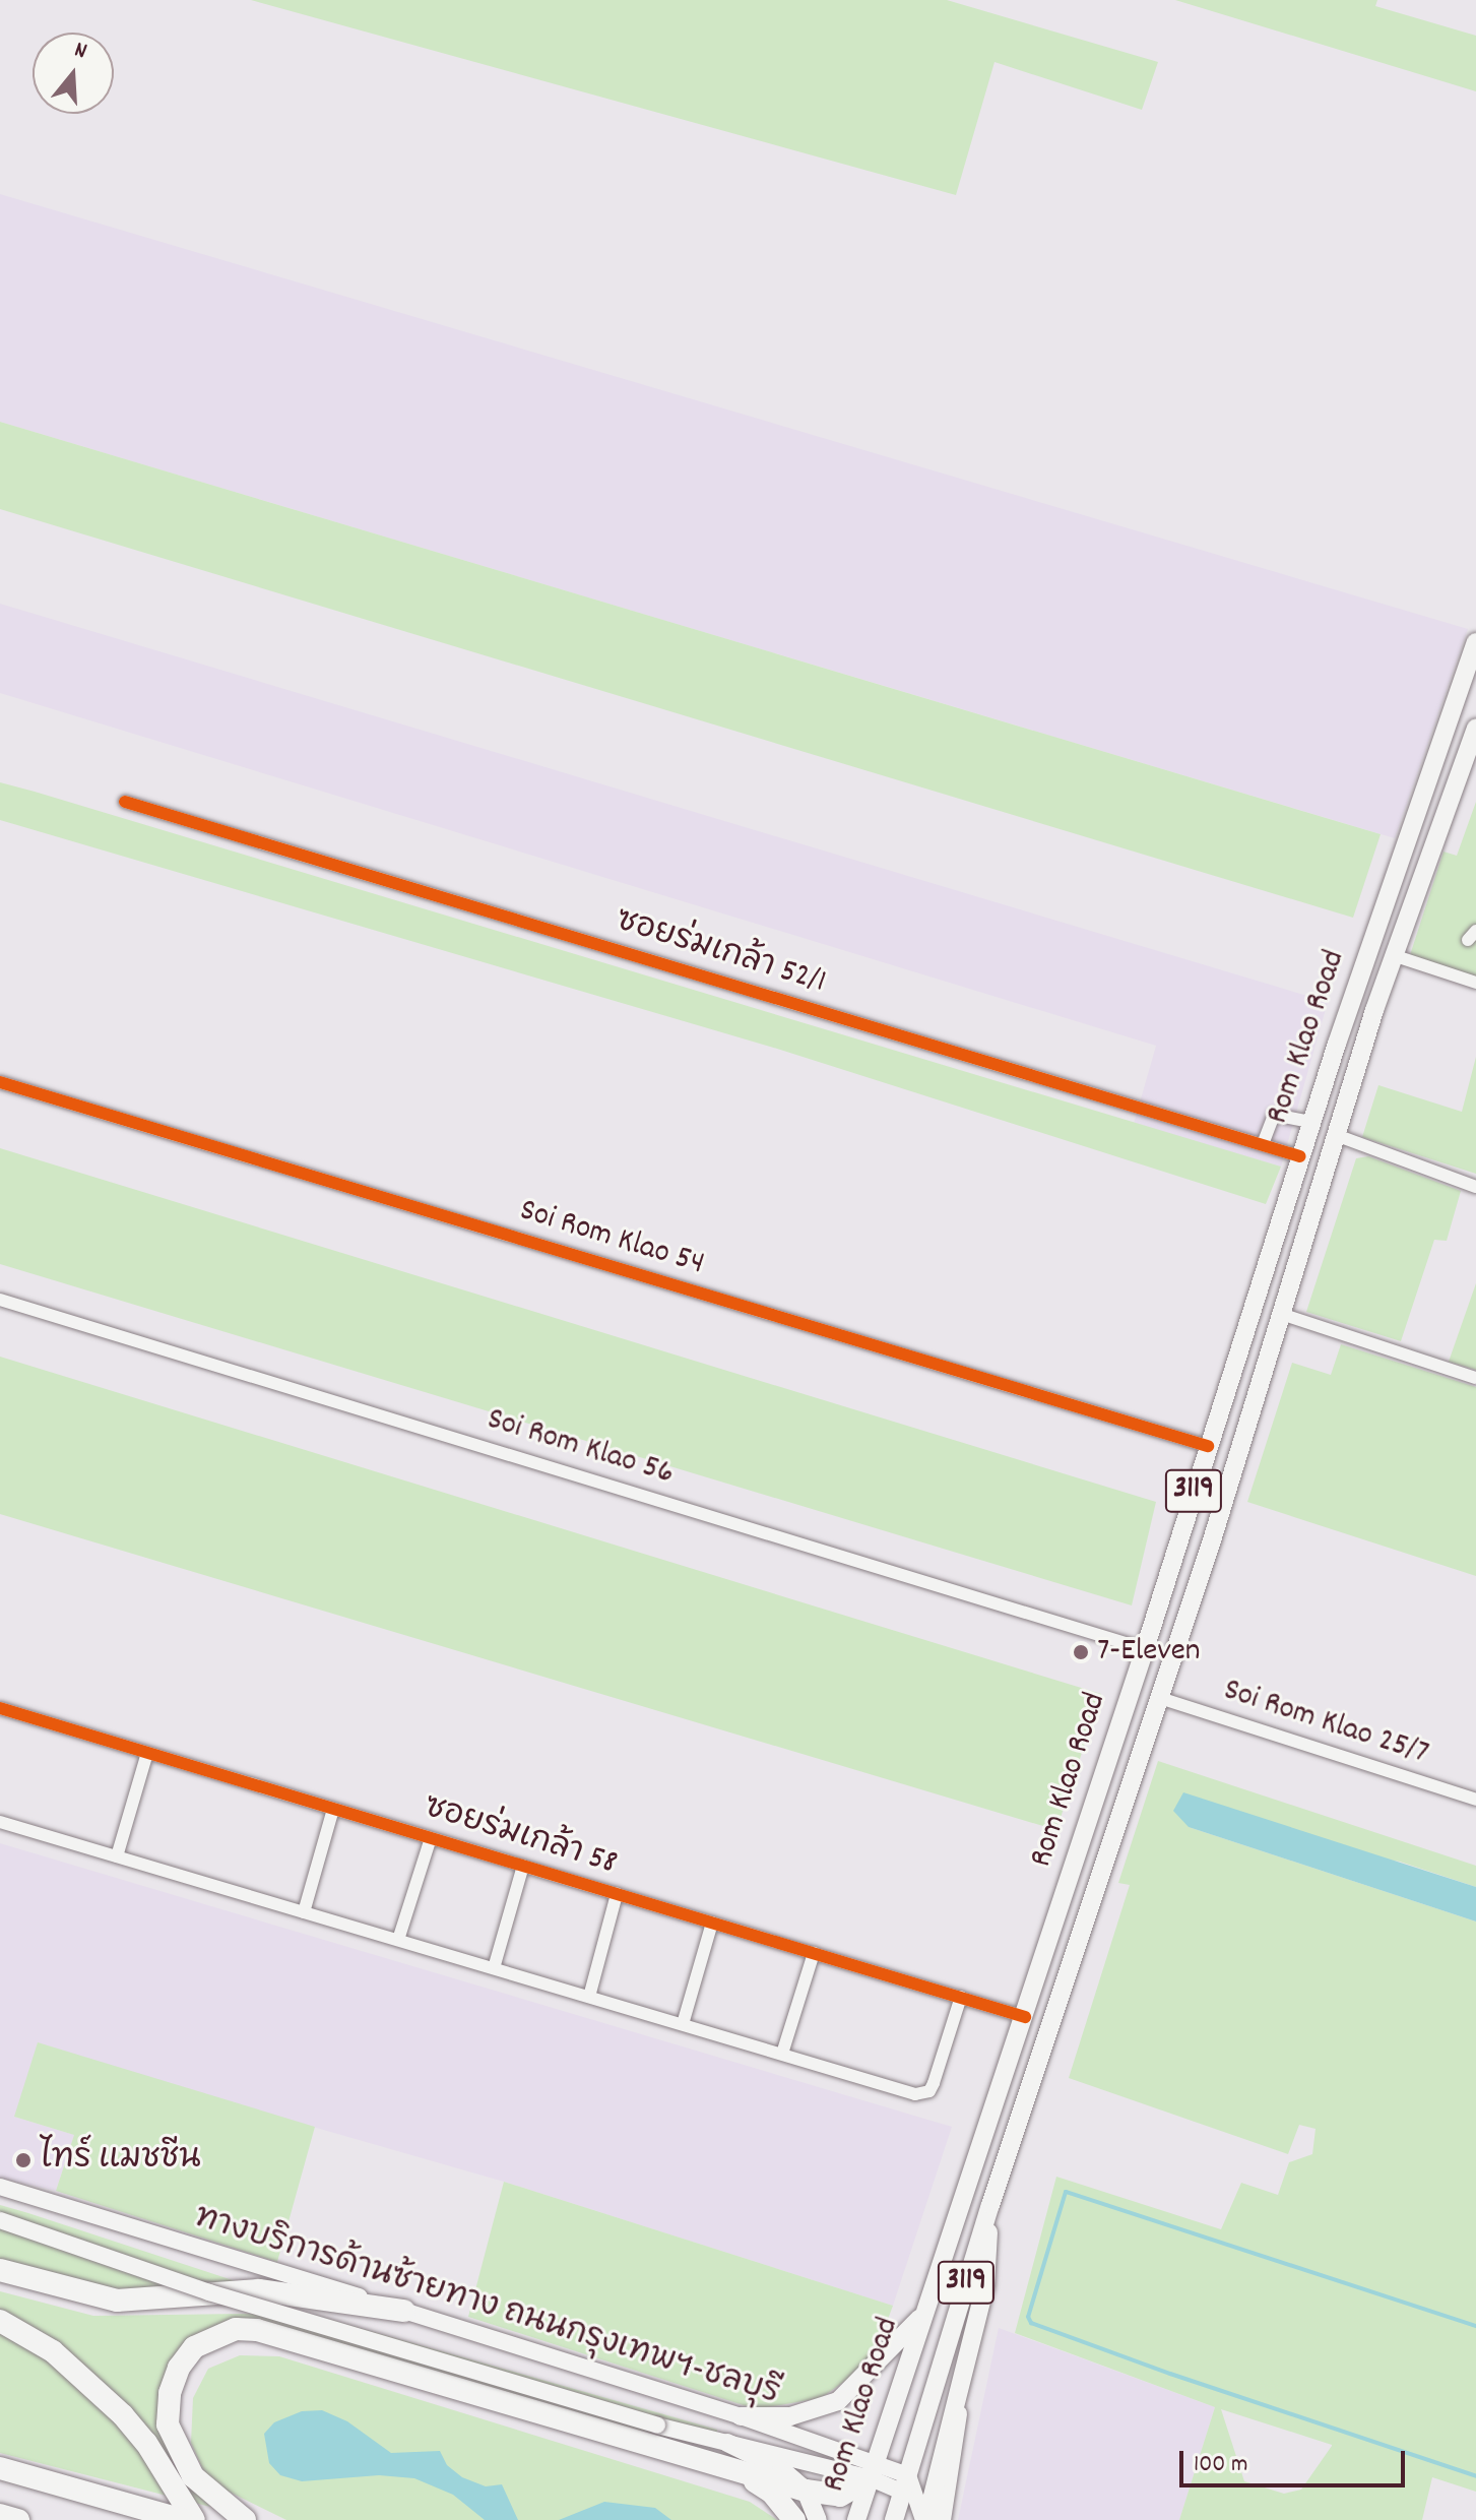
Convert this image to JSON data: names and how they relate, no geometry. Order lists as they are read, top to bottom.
{
  "streets": {
    "main road": ["Rom Klao Road", "3119", "ทางบริการด้านซ้ายทาง ถนนกรุงเทพฯ-ชลบุรี"],
    "street": [
      "ซอยร่มเกล้า 52/1",
      "Soi Rom Klao 54",
      "Soi Rom Klao 56",
      "Soi Rom Klao 25/7",
      "ซอยร่มเกล้า 58"
    ]
  },
  "crossings": [
    ["ซอยร่มเกล้า 52/1", "Rom Klao Road"],
    ["Rom Klao Road", "Soi Rom Klao 54"],
    ["Rom Klao Road", "Soi Rom Klao 56"],
    ["Rom Klao Road", "Soi Rom Klao 25/7"],
    ["Rom Klao Road", "ซอยร่มเกล้า 58"],
    ["Rom Klao Road", "ทางบริการด้านซ้ายทาง ถนนกรุงเทพฯ-ชลบุรี"]
  ],
  "places": ["7-Eleven", "ไทร์ แมชชีน"],
  "scale_bar": "100 m",
  "north": "top"
}
